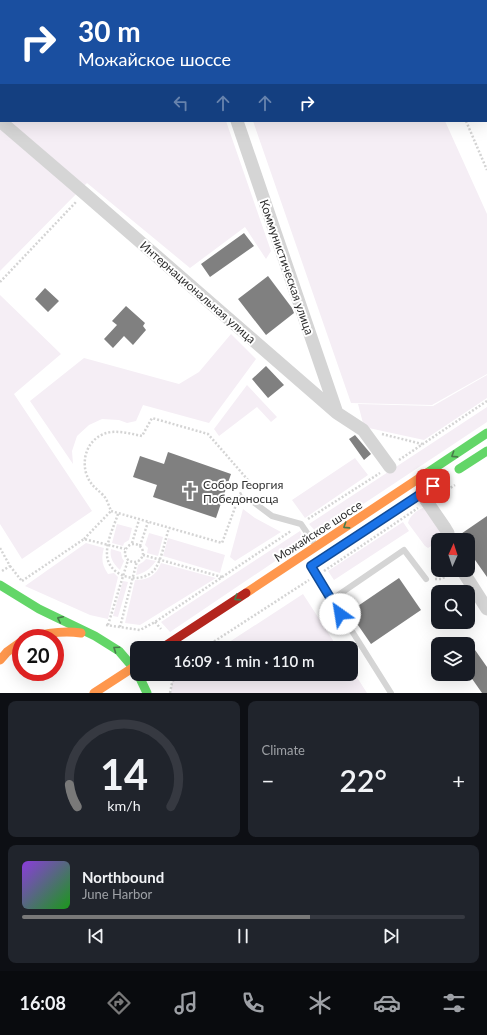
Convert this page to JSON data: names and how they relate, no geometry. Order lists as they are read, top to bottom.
{
  "streets": {
    "main road": ["Можайское шоссе"],
    "street": ["Коммунистическая улица", "Интернациональная улица"]
  },
  "crossings": [
    ["Коммунистическая улица", "Интернациональная улица"]
  ],
  "one_way": ["Можайское шоссе"],
  "places": {
    "church": ["Собор Георгия Победоносца"]
  },
  "north": "top",
  "page": {
    "turn": ["30 m", "Можайское шоссе"],
    "limit": "20",
    "trip": "16:09 · 1 min · 110 m",
    "tile": "Climate",
    "heat": ["−", "22°", "+"],
    "song": ["Northbound", "June Harbor"],
    "tabs": "16:08",
    "gauge": ["14", "km/h"]
  }
}
